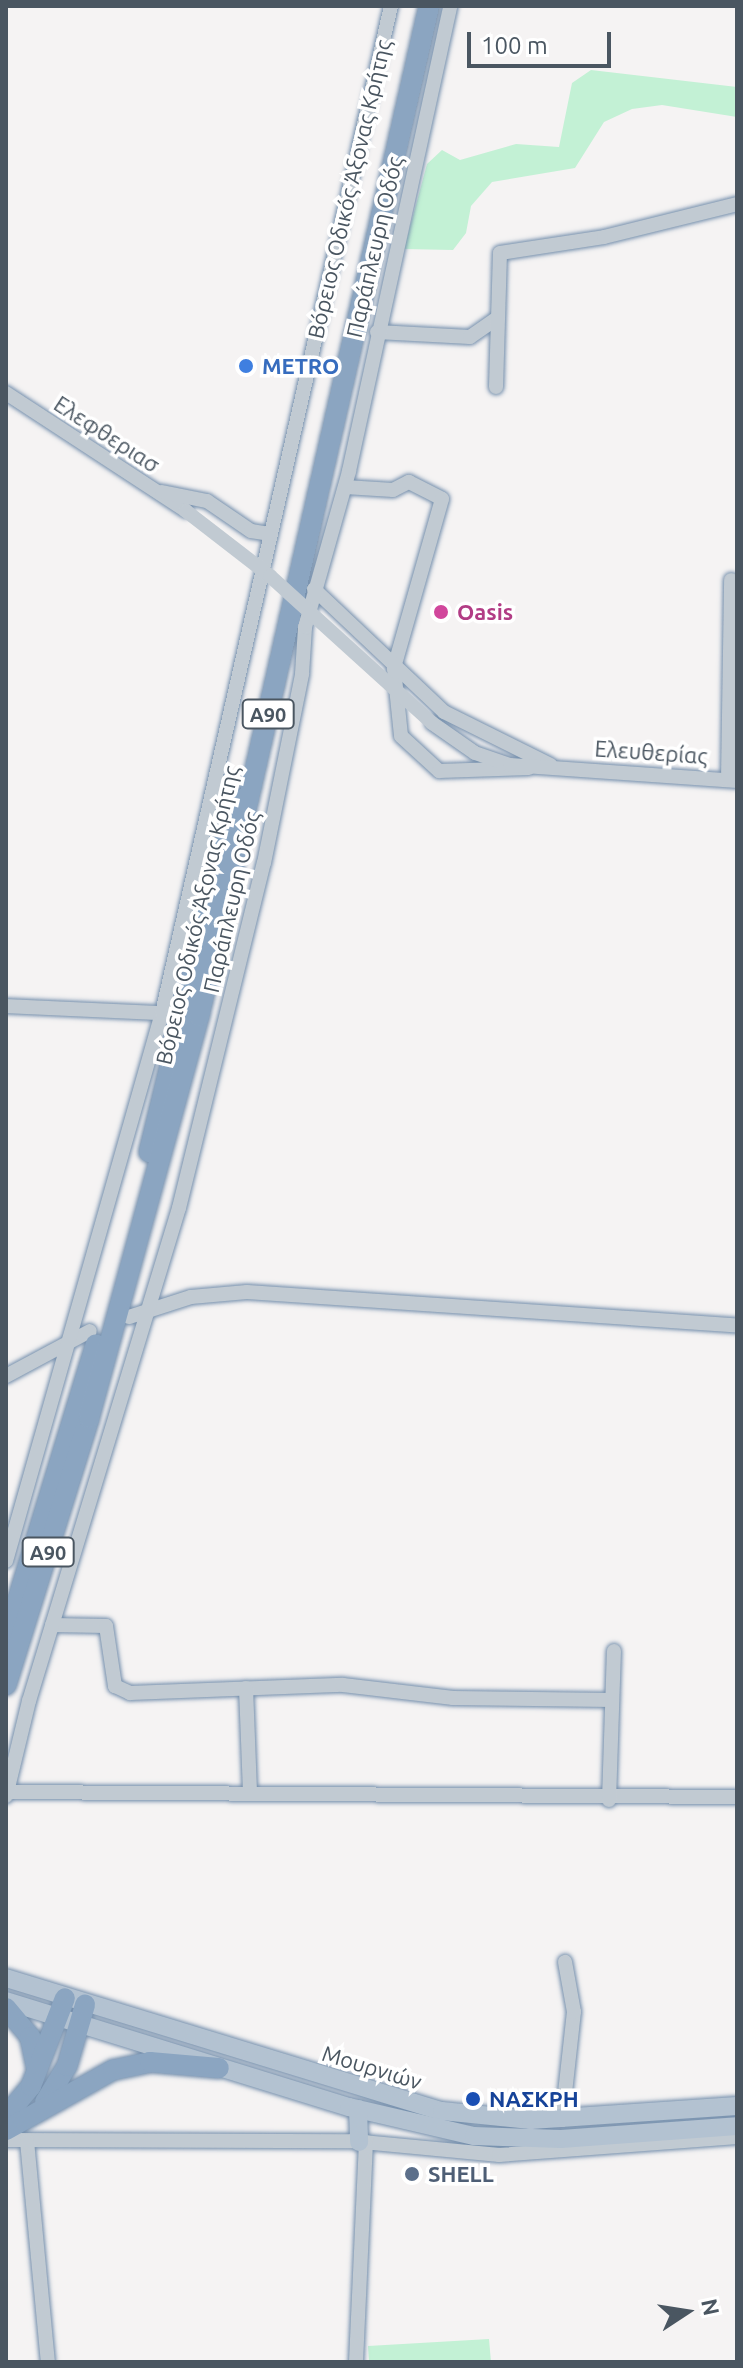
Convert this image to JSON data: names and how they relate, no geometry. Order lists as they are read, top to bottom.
{
  "streets": {
    "highway": ["Βόρειος Οδικός Άξονας Κρήτης", "Α90"],
    "main road": ["Μουρνιών"],
    "street": ["Παράπλευρη Οδός", "Ελεφθεριασ", "Ελευθερίας"]
  },
  "crossings": [
    ["Ελεφθεριασ", "Ελευθερίας"]
  ],
  "places": [
    "METRO",
    "Oasis",
    "ΝΑΣΚΡΗ",
    "SHELL"
  ],
  "scale_bar": "100 m",
  "north": "right"
}
